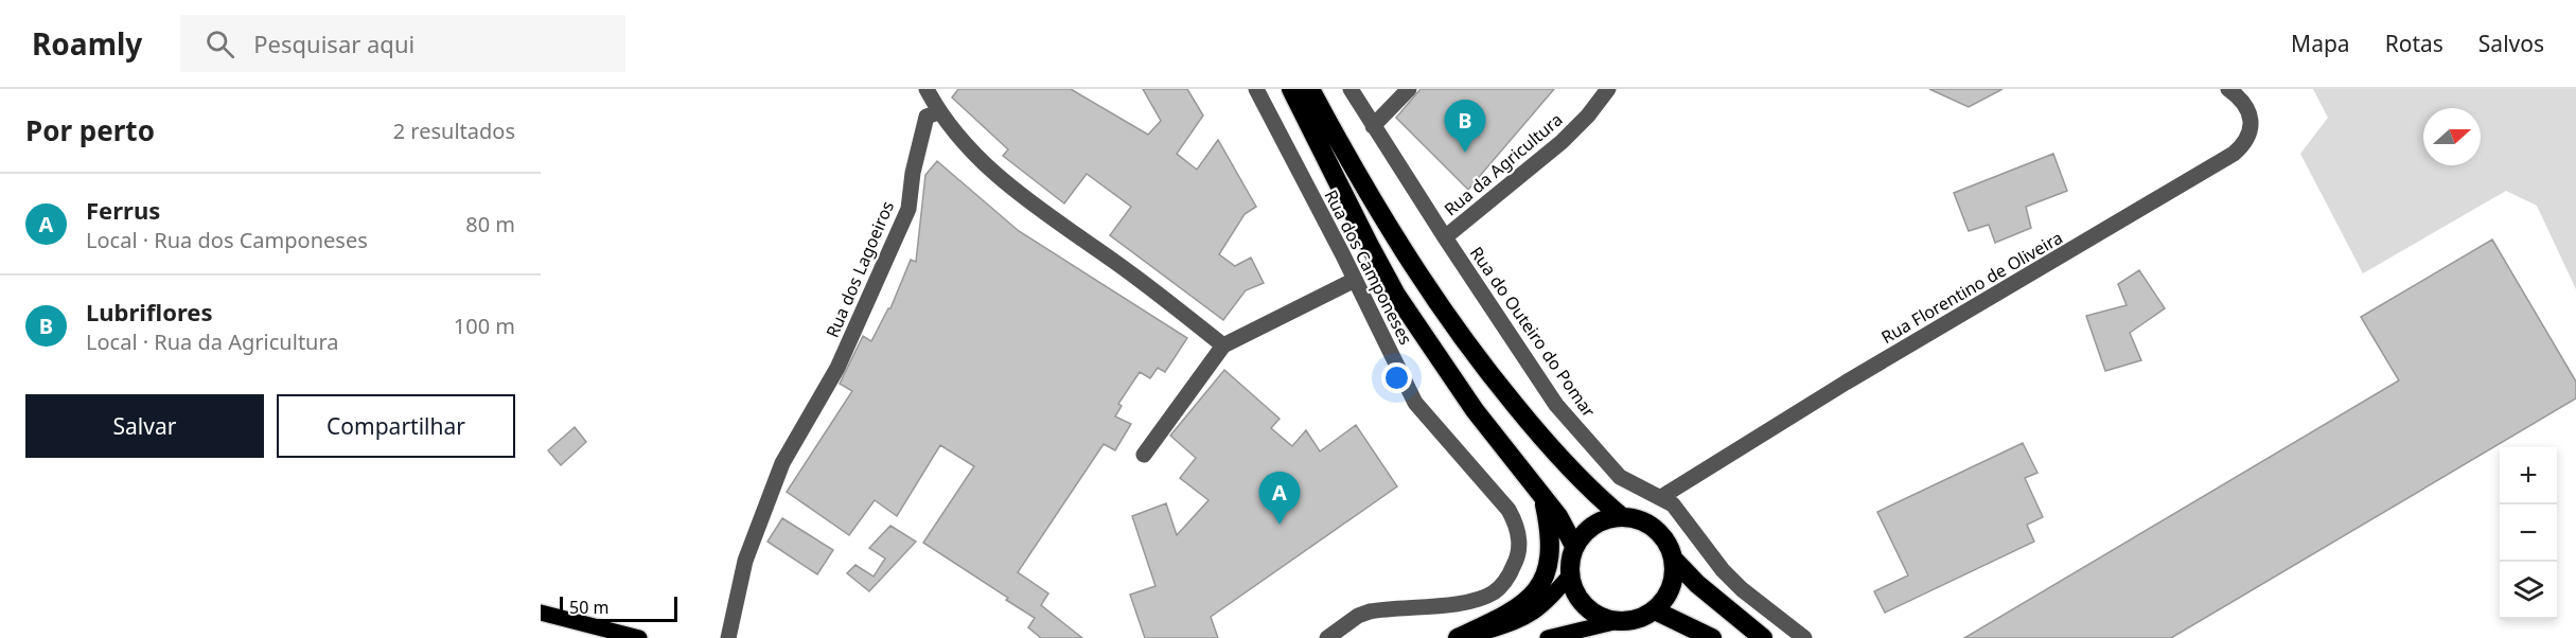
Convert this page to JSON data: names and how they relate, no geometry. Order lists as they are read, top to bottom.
{
  "streets": {
    "street": [
      "Rua da Agricultura",
      "Rua dos Camponeses",
      "Rua dos Lagoeiros",
      "Rua Florentino de Oliveira",
      "Rua do Outeiro do Pomar"
    ]
  },
  "crossings": [
    ["Rua da Agricultura", "Rua do Outeiro do Pomar"],
    ["Rua Florentino de Oliveira", "Rua do Outeiro do Pomar"]
  ],
  "scale_bar": "50 m",
  "north": "right",
  "page": {
    "header": "Roamly",
    "search": "Pesquisar aqui",
    "nav": ["Mapa", "Rotas", "Salvos"],
    "heading": ["Por perto", "2 resultados"],
    "pins": ["B", "A"],
    "list": [
      {
        "mark": "A",
        "name": "Ferrus",
        "note": "Local · Rua dos Camponeses",
        "value": "80 m"
      },
      {
        "mark": "B",
        "name": "Lubriflores",
        "note": "Local · Rua da Agricultura",
        "value": "100 m"
      }
    ],
    "buttons": ["Salvar", "Compartilhar"],
    "map_buttons": ["+", "−"],
    "scale": "50 m"
  }
}
